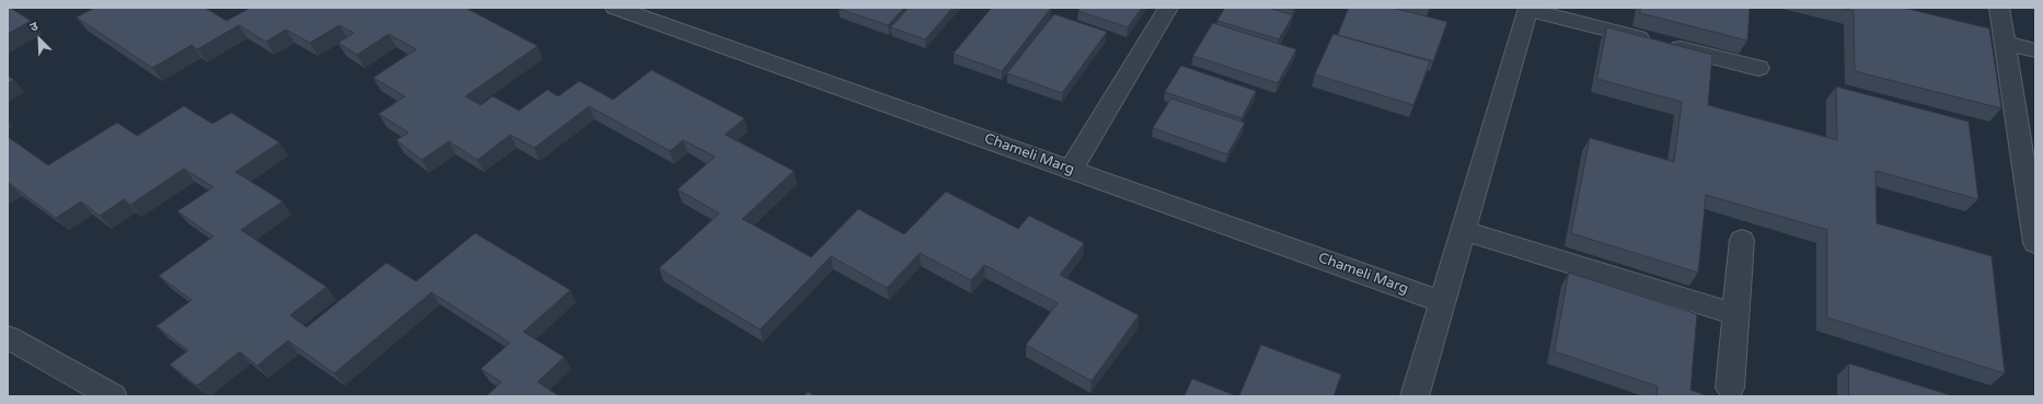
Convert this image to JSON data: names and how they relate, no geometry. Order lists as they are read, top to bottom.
{
  "streets": {
    "street": ["Chameli Marg"]
  },
  "north": "top left"
}
